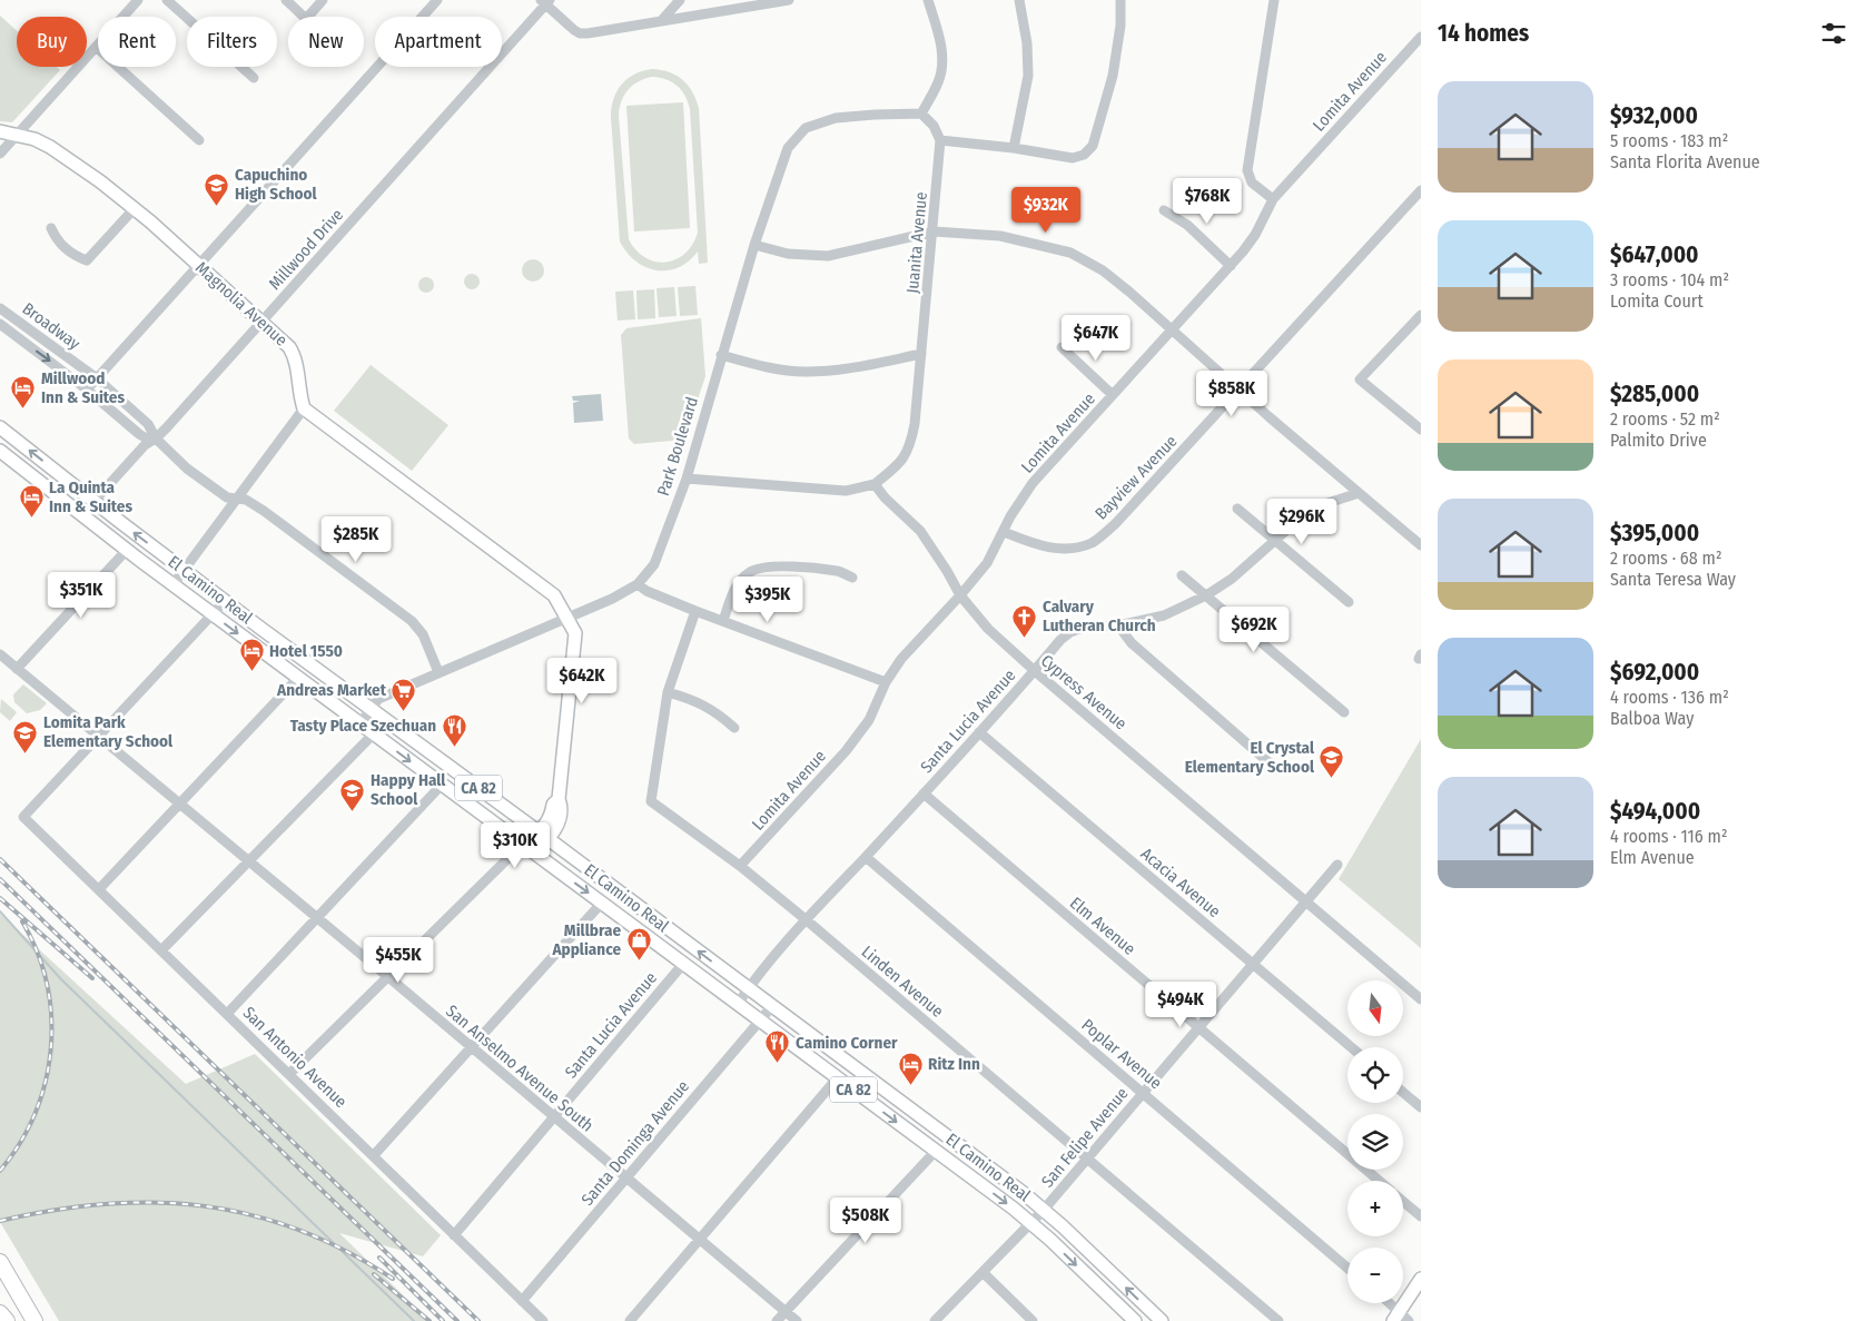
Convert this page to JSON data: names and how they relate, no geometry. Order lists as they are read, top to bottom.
{
  "streets": {
    "main road": ["Magnolia Avenue", "El Camino Real", "CA 82"],
    "street": [
      "Lomita Avenue",
      "Juanita Avenue",
      "Millwood Drive",
      "Broadway",
      "Park Boulevard",
      "Bayview Avenue",
      "Cypress Avenue",
      "Santa Lucia Avenue",
      "Acacia Avenue",
      "Elm Avenue",
      "Linden Avenue",
      "Poplar Avenue",
      "San Antonio Avenue",
      "San Anselmo Avenue South",
      "San Felipe Avenue",
      "Santa Dominga Avenue"
    ]
  },
  "crossings": [
    ["Lomita Avenue", "Bayview Avenue"],
    ["Lomita Avenue", "Cypress Avenue"],
    ["Lomita Avenue", "Linden Avenue"],
    ["Juanita Avenue", "Cypress Avenue"],
    ["Millwood Drive", "Magnolia Avenue"],
    ["Millwood Drive", "Broadway"],
    ["Millwood Drive", "El Camino Real"],
    ["Broadway", "Park Boulevard"],
    ["Park Boulevard", "El Camino Real"],
    ["El Camino Real", "Santa Lucia Avenue"],
    ["El Camino Real", "San Felipe Avenue"],
    ["El Camino Real", "Santa Dominga Avenue"],
    ["Cypress Avenue", "Santa Lucia Avenue"],
    ["Cypress Avenue", "San Felipe Avenue"],
    ["Santa Lucia Avenue", "Acacia Avenue"],
    ["Santa Lucia Avenue", "Elm Avenue"],
    ["Santa Lucia Avenue", "Linden Avenue"],
    ["Santa Lucia Avenue", "Poplar Avenue"],
    ["Santa Lucia Avenue", "San Antonio Avenue"],
    ["Santa Lucia Avenue", "San Anselmo Avenue South"],
    ["Acacia Avenue", "San Felipe Avenue"],
    ["Elm Avenue", "San Felipe Avenue"],
    ["Linden Avenue", "San Felipe Avenue"],
    ["Poplar Avenue", "San Felipe Avenue"],
    ["San Antonio Avenue", "San Anselmo Avenue South"],
    ["San Antonio Avenue", "Santa Dominga Avenue"],
    ["San Anselmo Avenue South", "Santa Dominga Avenue"]
  ],
  "places": {
    "school or university": [
      "Capuchino High School",
      "Lomita Park Elementary School",
      "El Crystal Elementary School",
      "Happy Hall School"
    ],
    "hotel": [
      "Millwood Inn & Suites",
      "La Quinta Inn & Suites",
      "Hotel 1550",
      "Ritz Inn"
    ],
    "church": ["Calvary Lutheran Church"],
    "supermarket": ["Andreas Market"],
    "restaurant": ["Tasty Place Szechuan", "Camino Corner"],
    "shop": ["Millbrae Appliance"]
  },
  "north": "bottom",
  "page": {
    "heading": "14 homes",
    "chip": [
      "Buy",
      "Rent",
      "Filters",
      "New",
      "Apartment"
    ],
    "list": [
      {
        "name": "$932,000",
        "note": "5 rooms · 183 m² · Santa Florita Avenue"
      },
      {
        "name": "$647,000",
        "note": "3 rooms · 104 m² · Lomita Court"
      },
      {
        "name": "$285,000",
        "note": "2 rooms · 52 m² · Palmito Drive"
      },
      {
        "name": "$395,000",
        "note": "2 rooms · 68 m² · Santa Teresa Way"
      },
      {
        "name": "$692,000",
        "note": "4 rooms · 136 m² · Balboa Way"
      },
      {
        "name": "$494,000",
        "note": "4 rooms · 116 m² · Elm Avenue"
      }
    ],
    "price": [
      "$768K",
      "$932K",
      "$647K",
      "$858K",
      "$296K",
      "$285K",
      "$351K",
      "$395K",
      "$692K",
      "$642K",
      "$310K",
      "$455K",
      "$494K",
      "$508K"
    ],
    "map_buttons": ["+", "−"]
  }
}
